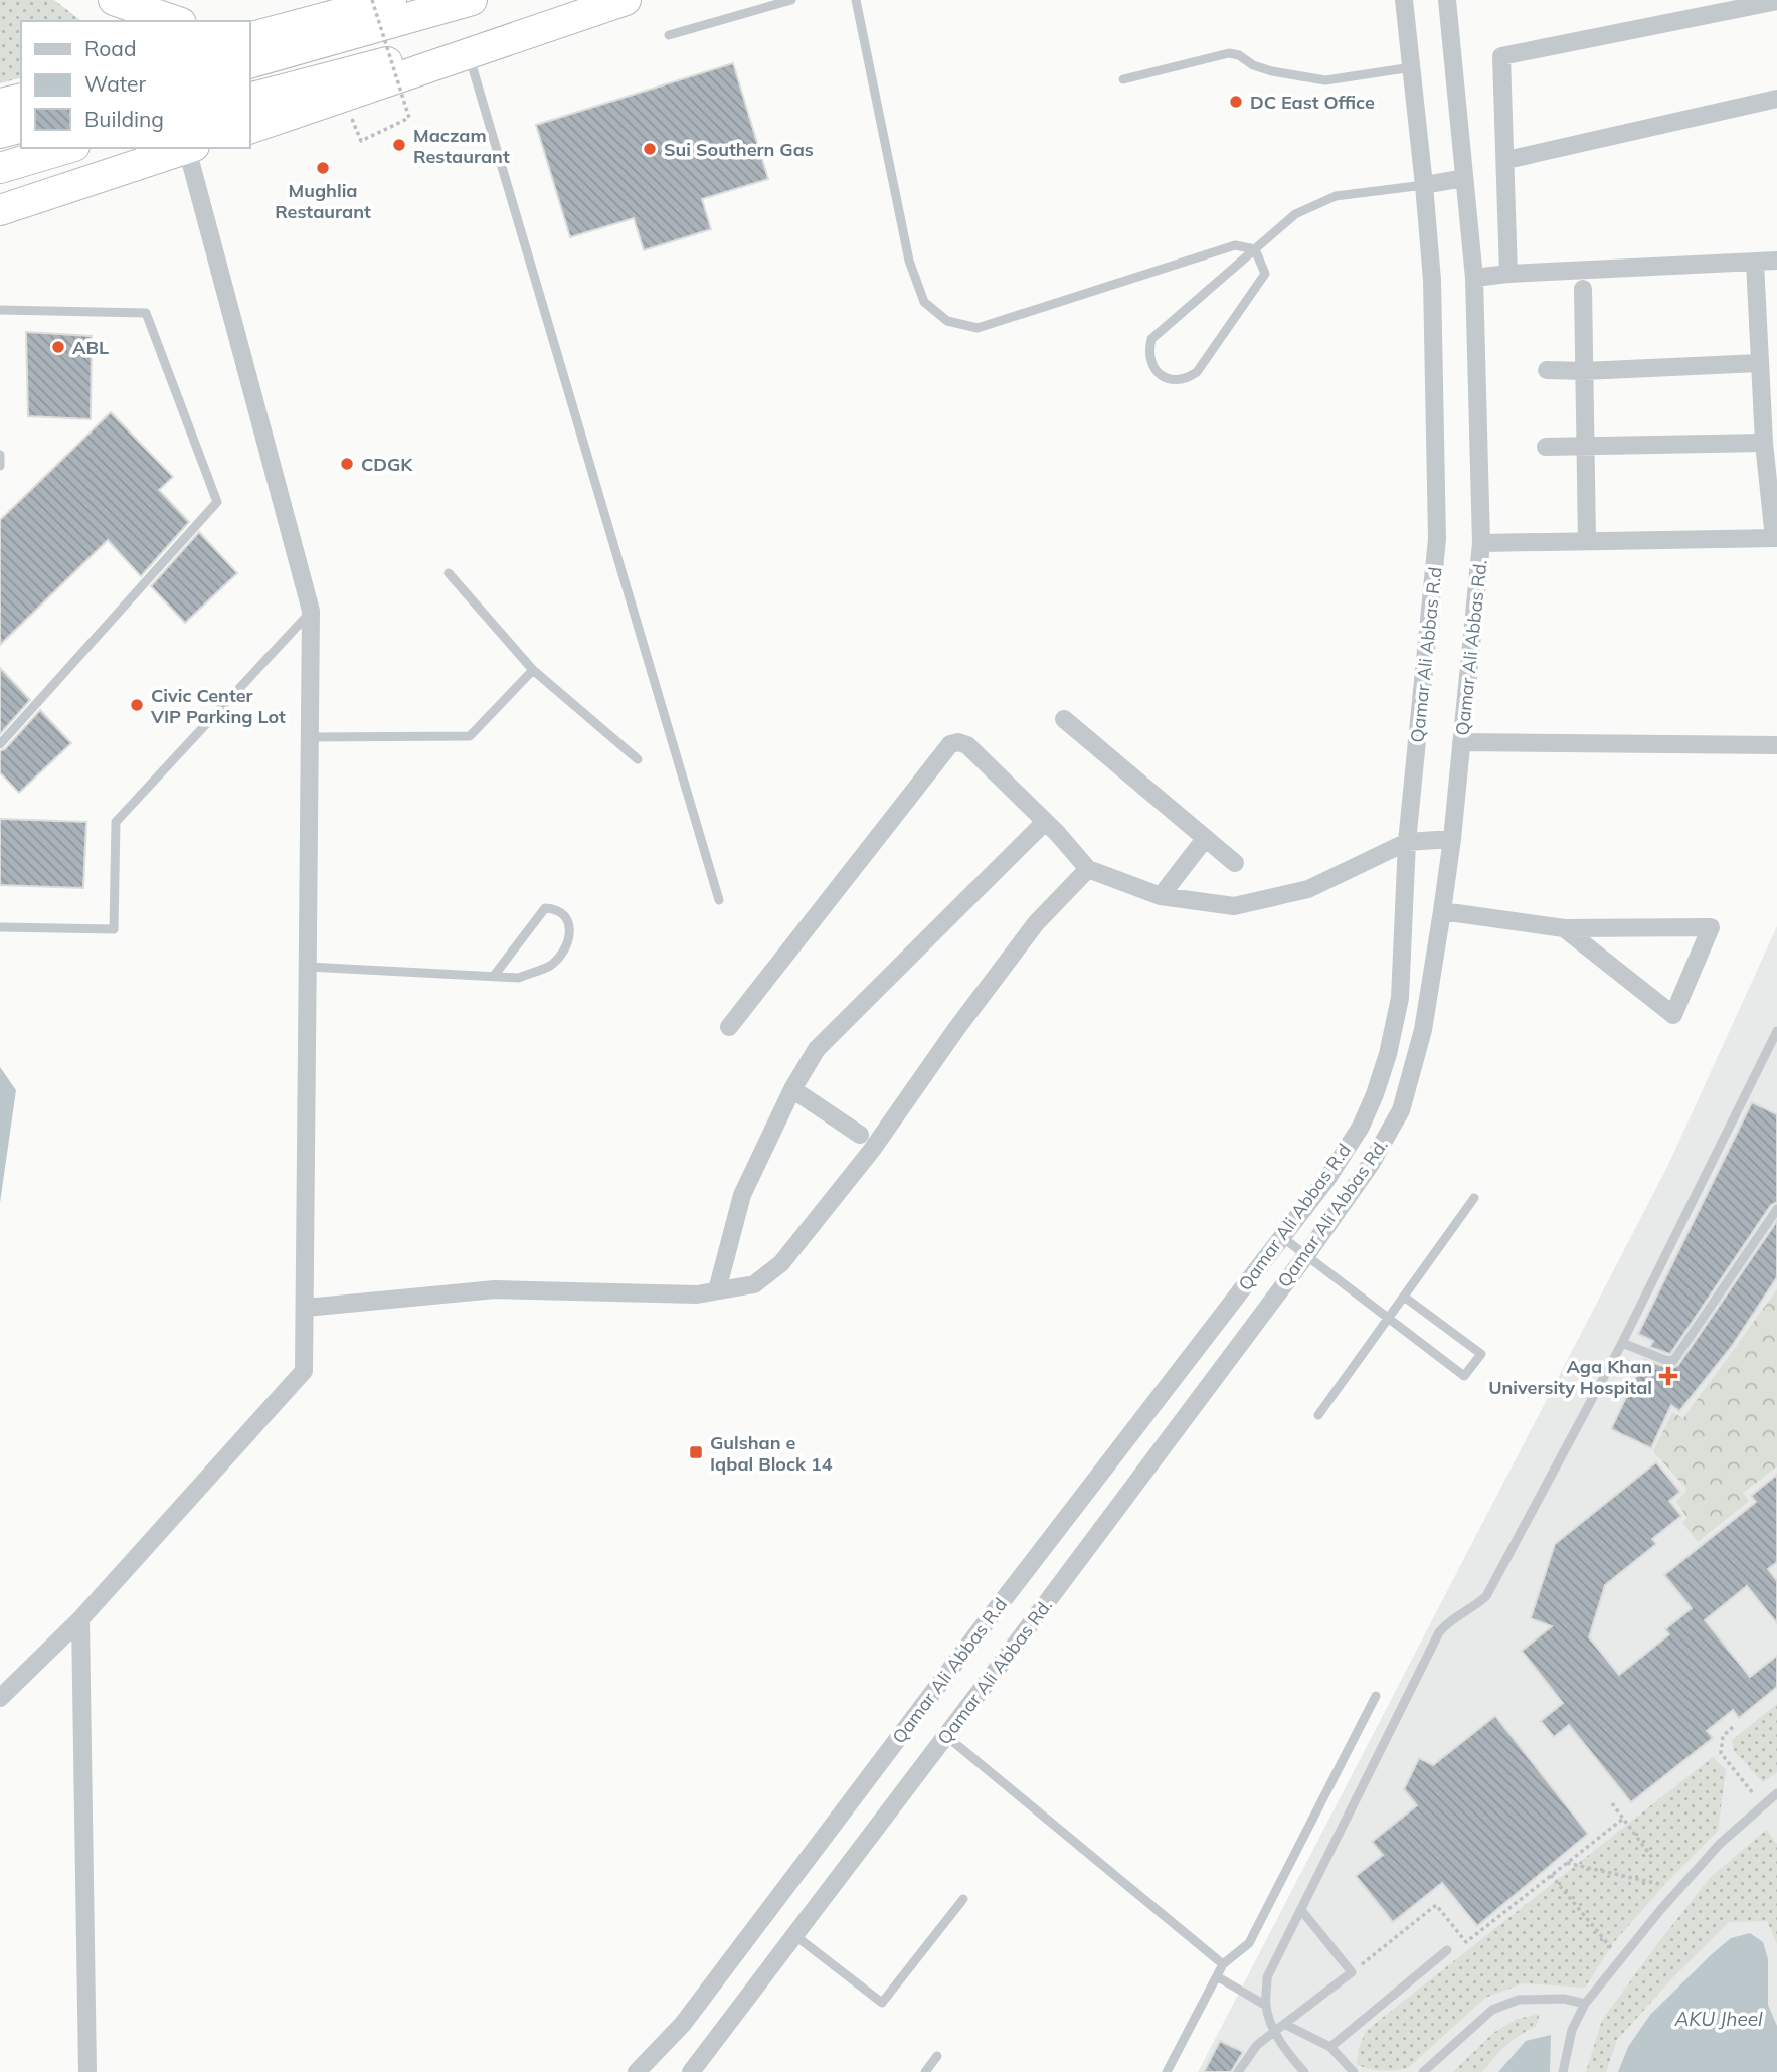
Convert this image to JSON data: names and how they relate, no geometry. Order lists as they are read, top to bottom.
{
  "streets": {
    "street": ["Qamar Ali Abbas Rd.", "Qamar Ali Abbas R.d"]
  },
  "water": ["AKU Jheel"],
  "places": {
    "other": [
      "DC East Office",
      "Maczam Restaurant",
      "Sui Southern Gas",
      "Mughlia Restaurant",
      "ABL",
      "CDGK",
      "Civic Center VIP Parking Lot"
    ],
    "health": ["Aga Khan University Hospital"],
    "transit": ["Gulshan e Iqbal Block 14"]
  },
  "legend": ["Road", "Water", "Building"]
}
